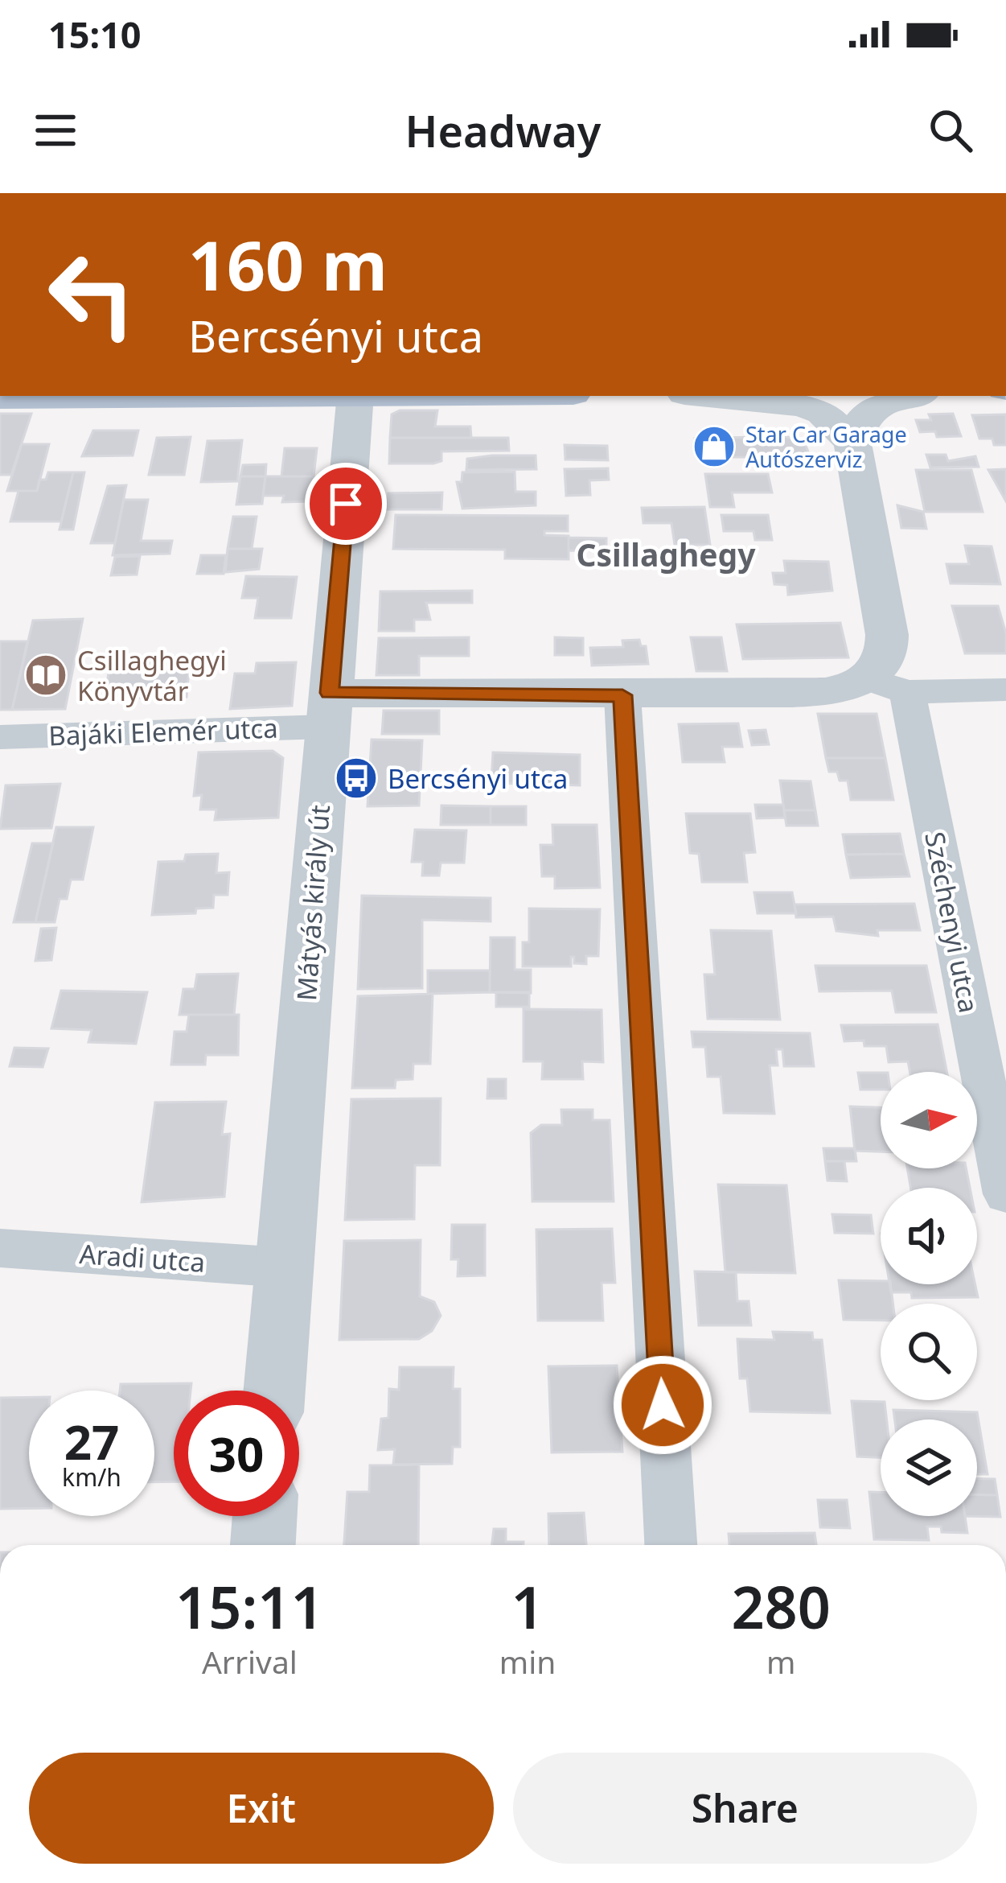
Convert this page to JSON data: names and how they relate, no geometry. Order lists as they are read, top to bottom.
{
  "streets": {
    "street": [
      "Bajáki Elemér utca",
      "Mátyás király út",
      "Széchenyi utca",
      "Aradi utca"
    ]
  },
  "crossings": [
    ["Bajáki Elemér utca", "Mátyás király út"],
    ["Mátyás király út", "Aradi utca"]
  ],
  "districts": ["Csillaghegy"],
  "places": {
    "shop": ["Star Car Garage Autószerviz"],
    "library": ["Csillaghegyi Könyvtár"],
    "bus stop": ["Bercsényi utca"]
  },
  "north": "right",
  "page": {
    "status": "15:10",
    "header": "Headway",
    "turn": ["160 m", "Bercsényi utca"],
    "speed": "27 km/h",
    "limit": "30",
    "eta": [
      "15:11",
      "Arrival",
      "1",
      "min",
      "280",
      "m"
    ],
    "buttons": ["Exit", "Share"]
  }
}
